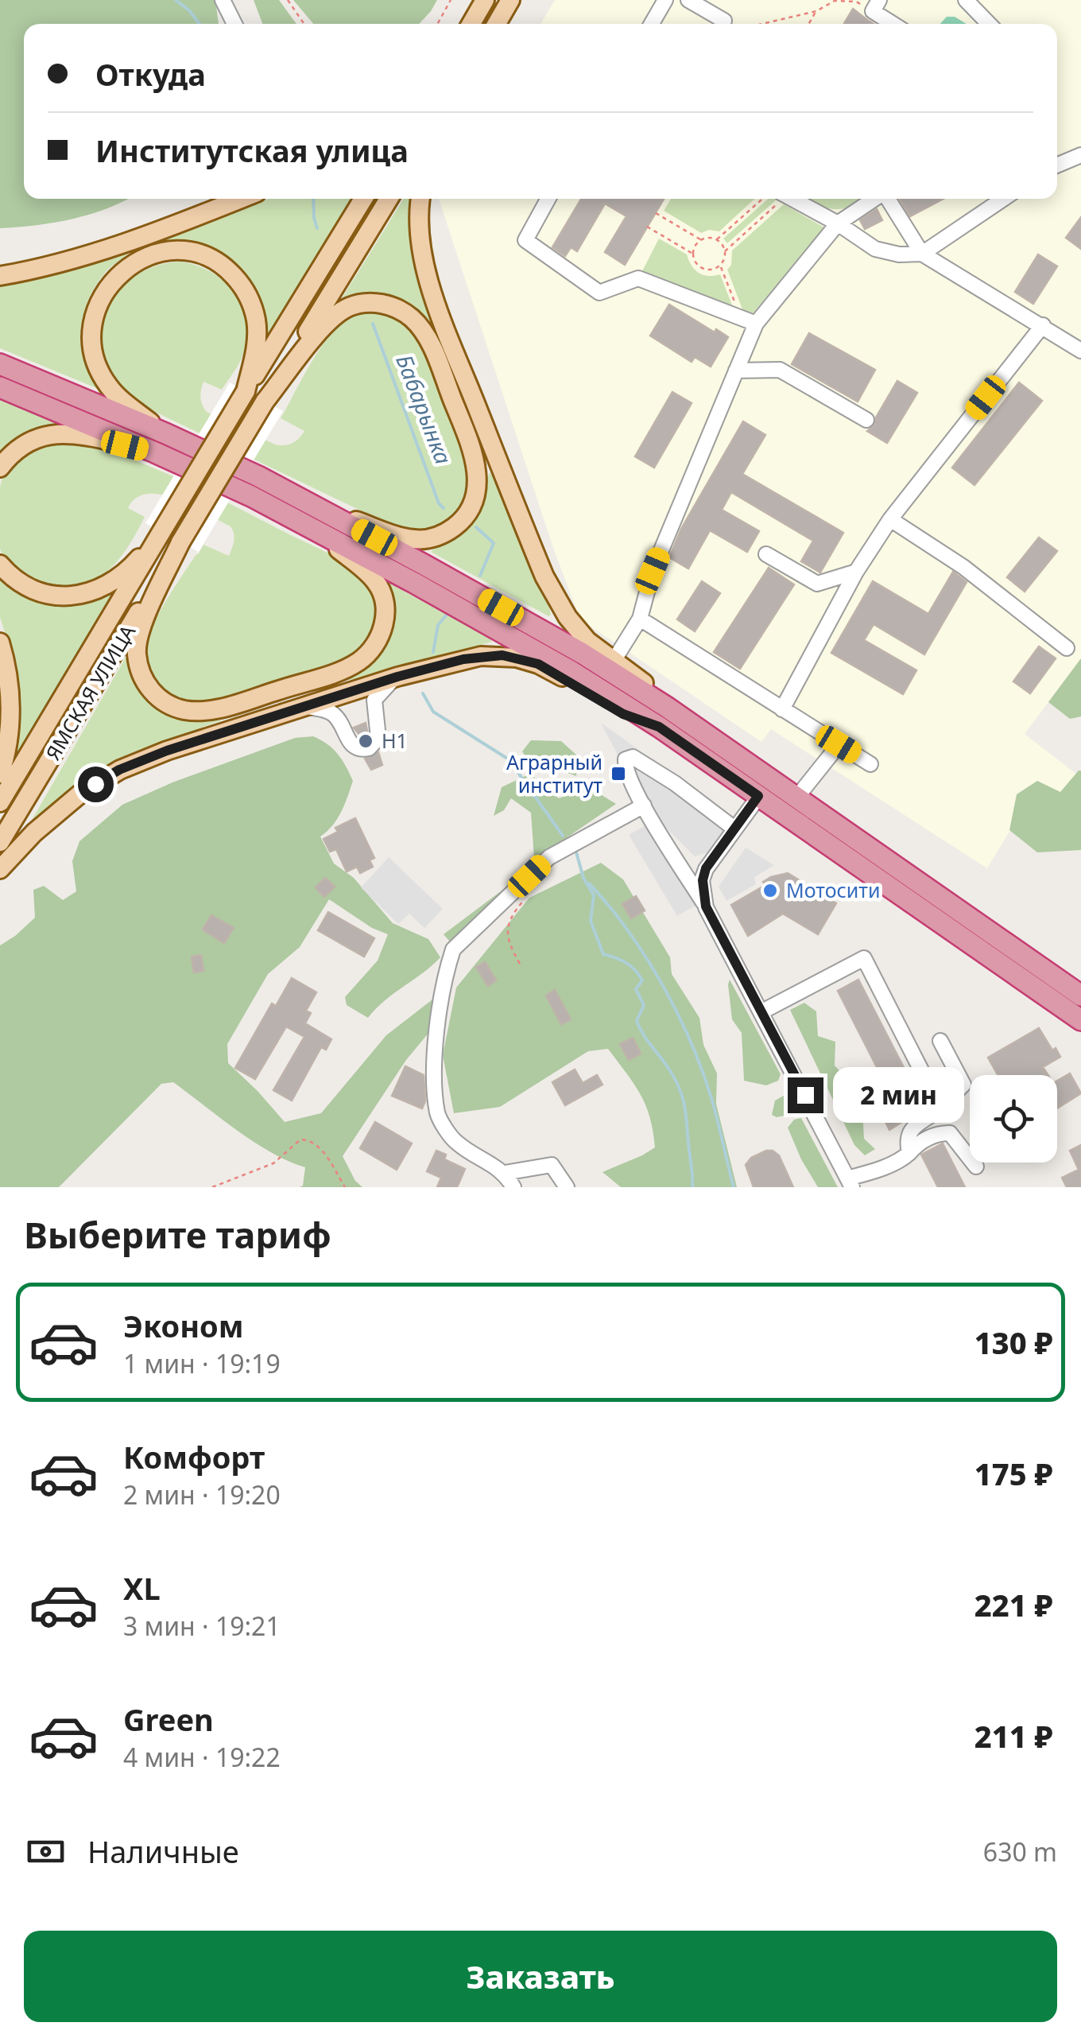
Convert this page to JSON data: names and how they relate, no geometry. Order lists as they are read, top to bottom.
{
  "streets": {
    "main road": ["ЯМСКАЯ УЛИЦА"]
  },
  "water": ["Бабарынка"],
  "places": {
    "other": ["Н1", "Мотосити"],
    "transit": ["Аграрный институт"]
  },
  "page": {
    "banner": ["Откуда", "Институтская улица"],
    "bubble": "2 мин",
    "heading": "Выберите тариф",
    "list": [
      {
        "name": "Эконом",
        "note": "1 мин · 19:19",
        "value": "130 ₽"
      },
      {
        "name": "Комфорт",
        "note": "2 мин · 19:20",
        "value": "175 ₽"
      },
      {
        "name": "XL",
        "note": "3 мин · 19:21",
        "value": "221 ₽"
      },
      {
        "name": "Green",
        "note": "4 мин · 19:22",
        "value": "211 ₽"
      }
    ],
    "pay": ["Наличные", "630 m"],
    "buttons": "Заказать"
  }
}
